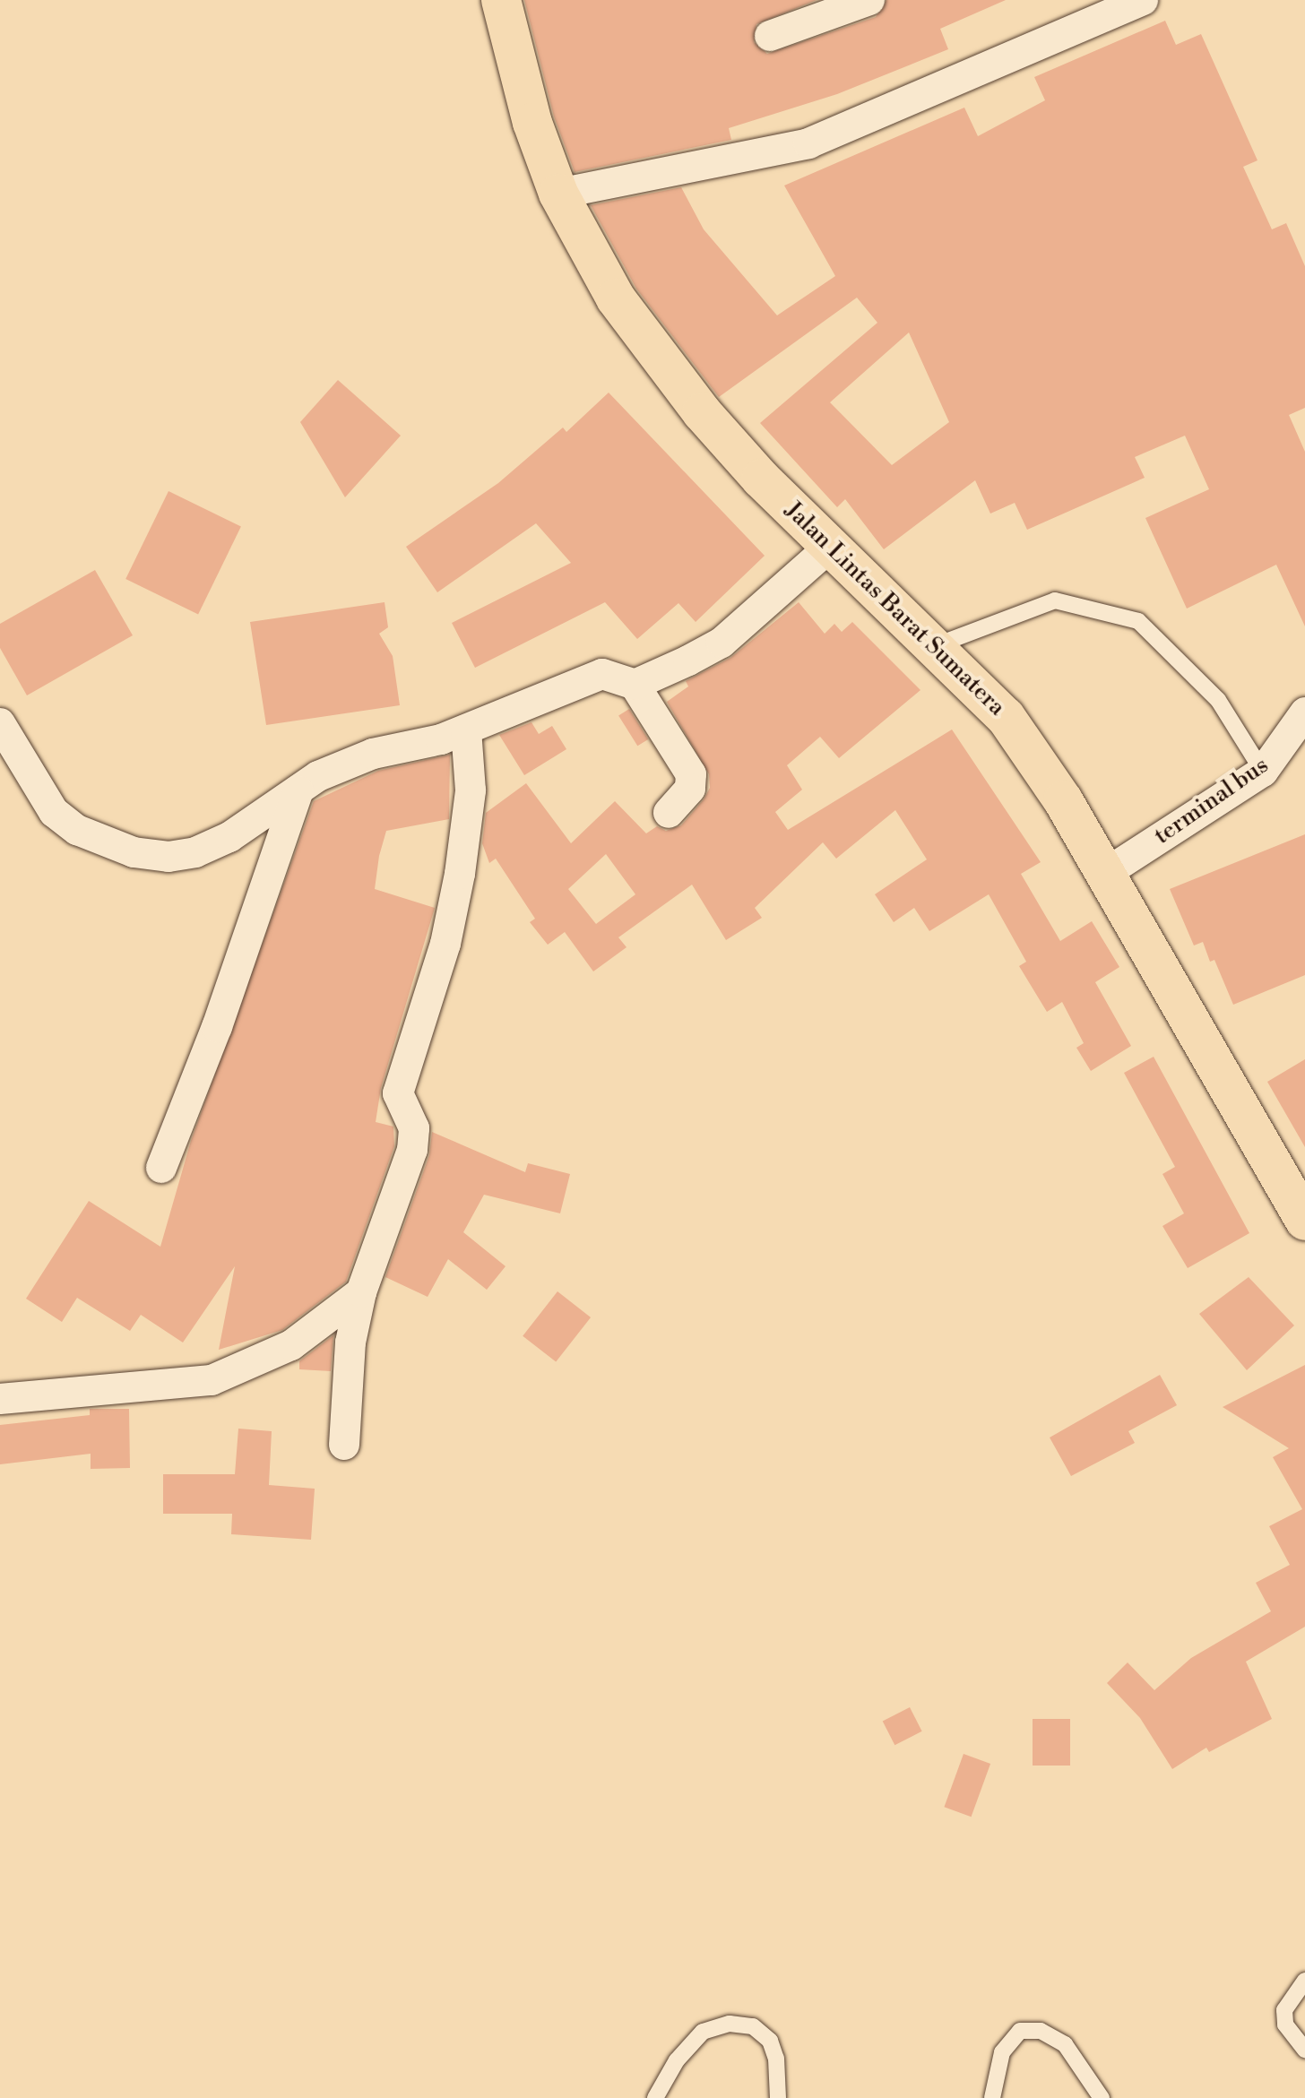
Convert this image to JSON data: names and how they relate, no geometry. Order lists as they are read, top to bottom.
{
  "streets": {
    "highway": ["Jalan Lintas Barat Sumatera"],
    "street": ["terminal bus"]
  },
  "crossings": [
    ["Jalan Lintas Barat Sumatera", "terminal bus"]
  ]
}
